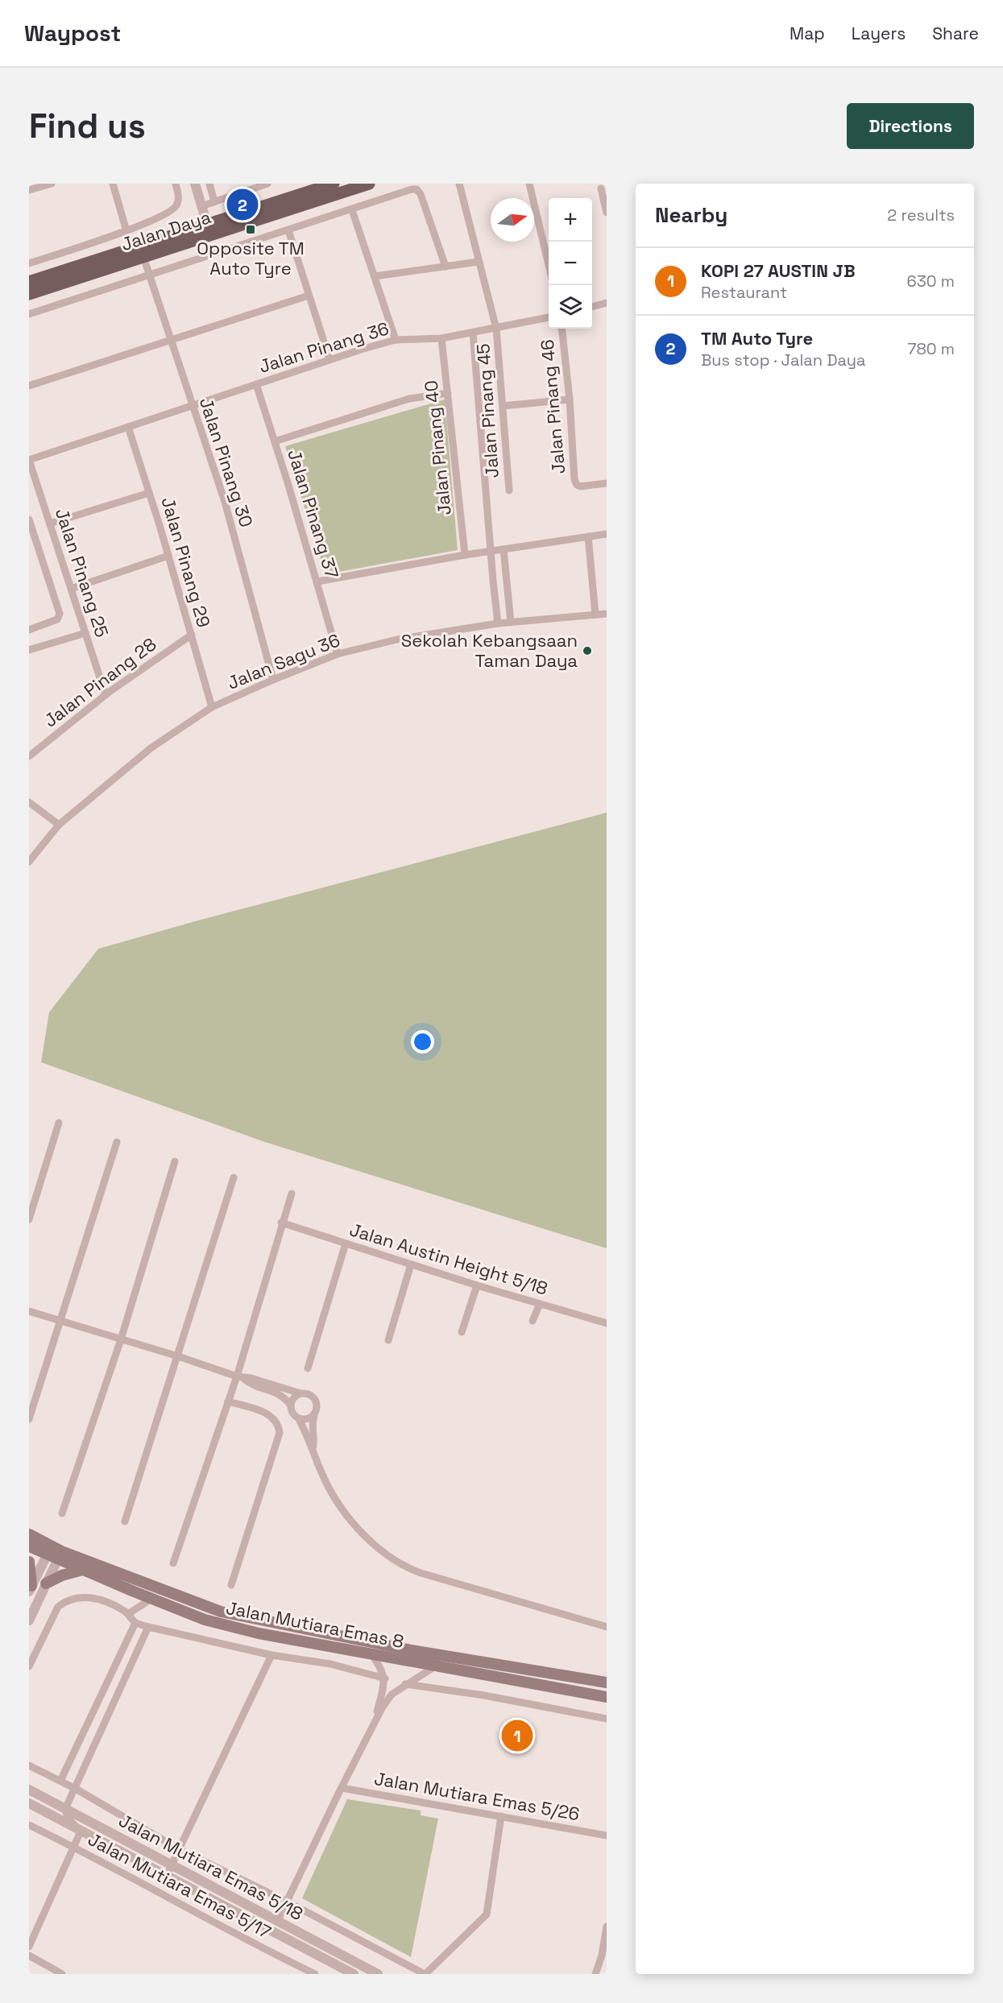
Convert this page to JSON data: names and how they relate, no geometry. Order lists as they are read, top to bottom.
{
  "streets": {
    "main road": ["Jalan Daya", "Jalan Mutiara Emas 8"],
    "street": [
      "Jalan Pinang 36",
      "Jalan Pinang 46",
      "Jalan Pinang 45",
      "Jalan Pinang 40",
      "Jalan Pinang 30",
      "Jalan Pinang 37",
      "Jalan Pinang 29",
      "Jalan Pinang 25",
      "Jalan Sagu 36",
      "Jalan Pinang 28",
      "Jalan Austin Height 5/18",
      "Jalan Mutiara Emas 5/26",
      "Jalan Mutiara Emas 5/18",
      "Jalan Mutiara Emas 5/17"
    ]
  },
  "crossings": [
    ["Jalan Daya", "Jalan Pinang 30"],
    ["Jalan Pinang 36", "Jalan Pinang 45"],
    ["Jalan Pinang 36", "Jalan Pinang 40"],
    ["Jalan Pinang 36", "Jalan Pinang 30"],
    ["Jalan Pinang 36", "Jalan Pinang 37"],
    ["Jalan Pinang 36", "Jalan Pinang 29"],
    ["Jalan Pinang 36", "Jalan Pinang 25"],
    ["Jalan Pinang 30", "Jalan Sagu 36"],
    ["Jalan Pinang 37", "Jalan Sagu 36"],
    ["Jalan Pinang 29", "Jalan Sagu 36"],
    ["Jalan Pinang 29", "Jalan Pinang 28"],
    ["Jalan Pinang 25", "Jalan Pinang 28"]
  ],
  "places": {
    "transit": ["Opposite TM Auto Tyre"],
    "other": ["Sekolah Kebangsaan Taman Daya"]
  },
  "north": "right",
  "page": {
    "header": "Waypost",
    "nav": ["Map", "Layers", "Share"],
    "buttons": "Directions",
    "title": "Find us",
    "heading": ["Nearby", "2 results"],
    "pins": ["2", "1"],
    "map_buttons": ["+", "−"],
    "list": [
      {
        "mark": "1",
        "name": "KOPI 27 AUSTIN JB",
        "note": "Restaurant",
        "value": "630 m"
      },
      {
        "mark": "2",
        "name": "TM Auto Tyre",
        "note": "Bus stop · Jalan Daya",
        "value": "780 m"
      }
    ]
  }
}
